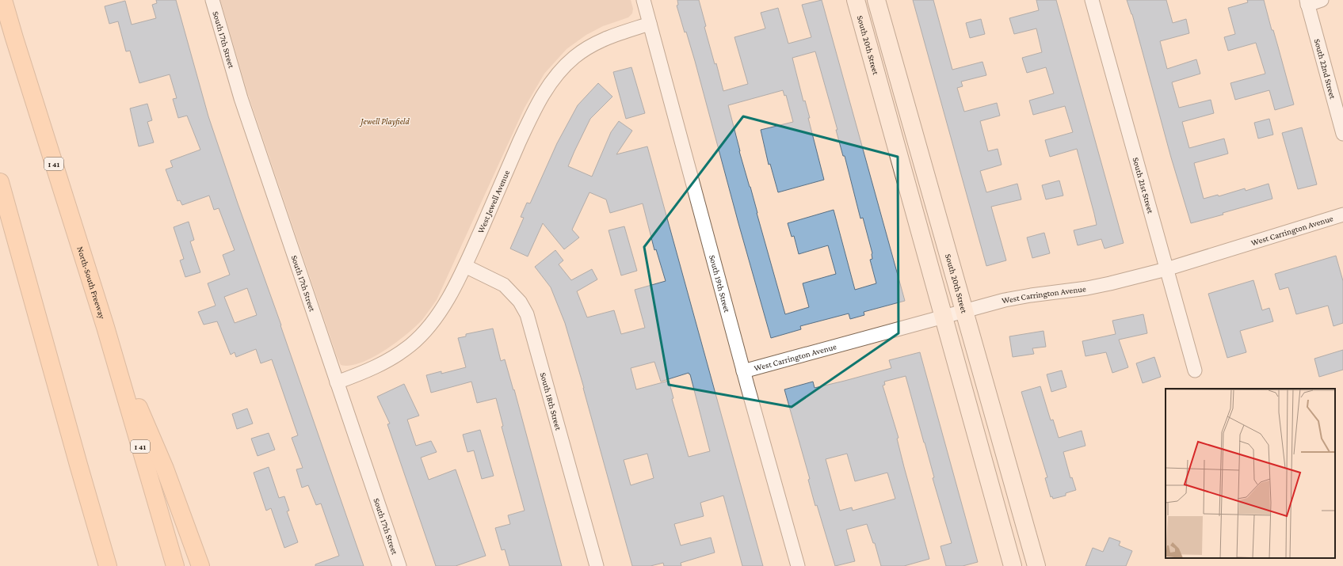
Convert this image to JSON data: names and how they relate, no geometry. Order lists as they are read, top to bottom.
{
  "streets": {
    "highway": ["I 41", "North-South Freeway"],
    "street": [
      "South 17th Street",
      "South 20th Street",
      "South 22nd Street",
      "South 21st Street",
      "West Jewell Avenue",
      "West Carrington Avenue",
      "South 19th Street",
      "South 18th Street"
    ]
  },
  "crossings": [
    ["South 17th Street", "West Jewell Avenue"],
    ["South 20th Street", "West Carrington Avenue"],
    ["South 21st Street", "West Carrington Avenue"],
    ["West Jewell Avenue", "South 19th Street"],
    ["West Jewell Avenue", "South 18th Street"],
    ["West Carrington Avenue", "South 19th Street"]
  ],
  "parks": ["Jewell Playfield"]
}
